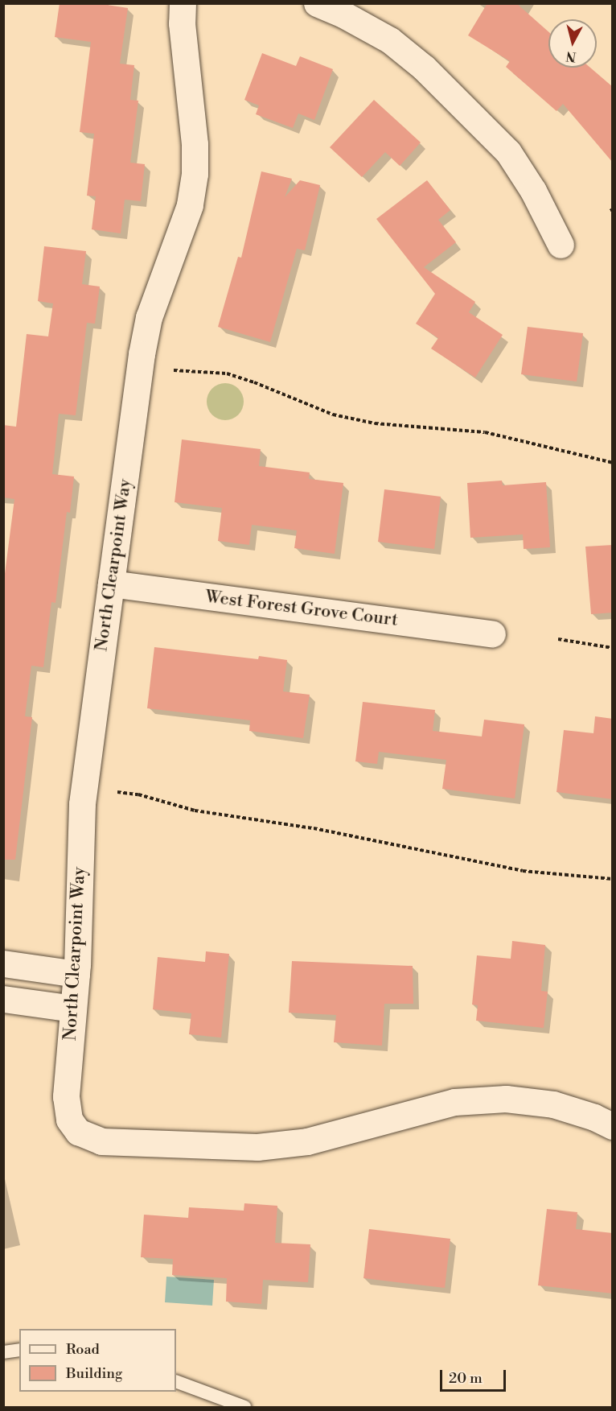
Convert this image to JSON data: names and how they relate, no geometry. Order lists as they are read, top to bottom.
{
  "streets": {
    "street": ["North Clearpoint Way", "West Forest Grove Court"]
  },
  "crossings": [
    ["North Clearpoint Way", "West Forest Grove Court"]
  ],
  "legend": ["Road", "Building"],
  "scale_bar": "20 m",
  "north": "bottom"
}
